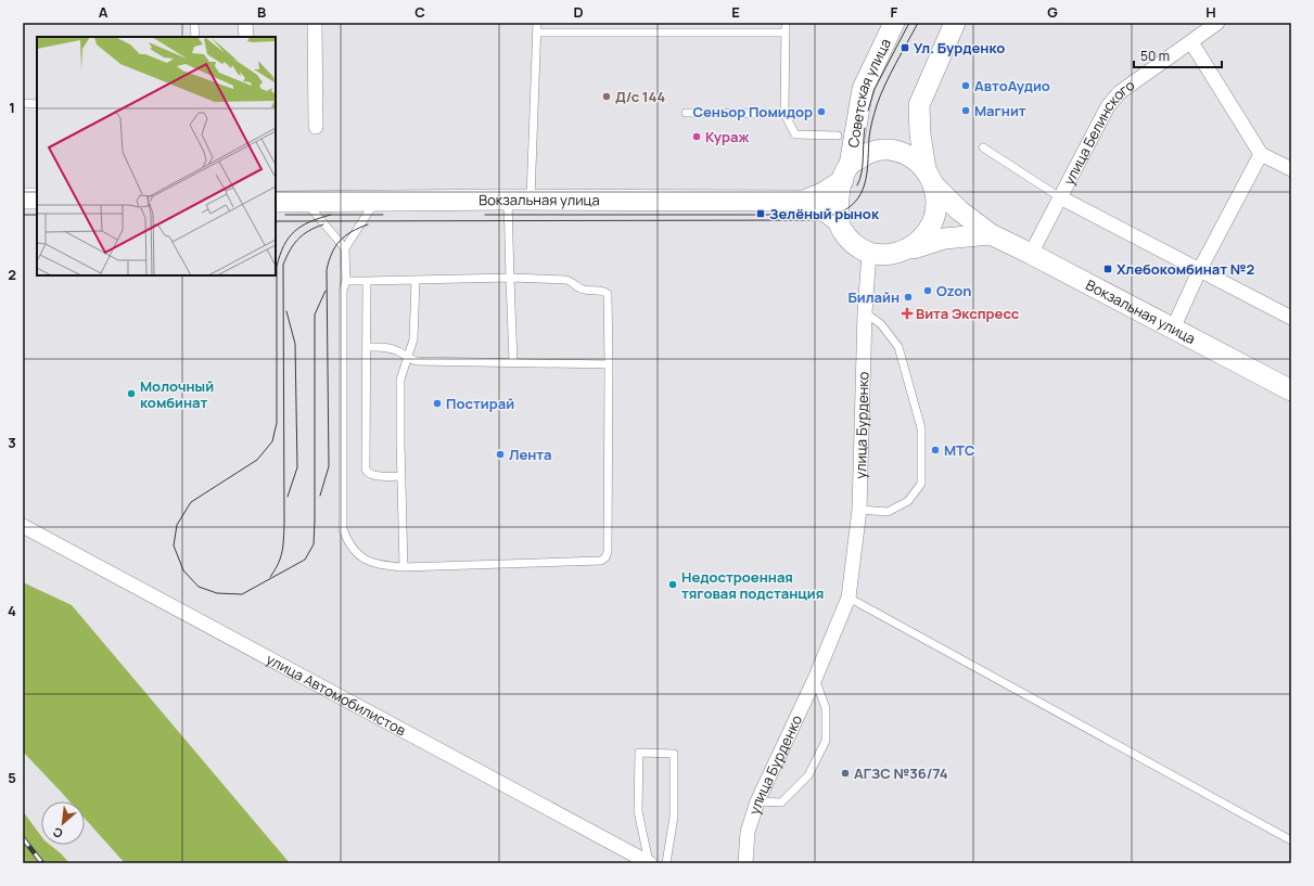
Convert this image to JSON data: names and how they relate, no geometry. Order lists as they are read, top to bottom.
{
  "streets": {
    "main road": ["Советская улица", "Вокзальная улица"],
    "street": ["улица Белинского", "улица Бурденко", "улица Автомобилистов"]
  },
  "crossings": [
    ["Советская улица", "Вокзальная улица"],
    ["Советская улица", "улица Бурденко"],
    ["улица Белинского", "Вокзальная улица"],
    ["Вокзальная улица", "улица Бурденко"]
  ],
  "places": {
    "transit": ["Ул. Бурденко", "Зелёный рынок", "Хлебокомбинат №2"],
    "other": [
      "АвтоАудио",
      "Д/с 144",
      "Магнит",
      "Сеньор Помидор",
      "Кураж",
      "Ozon",
      "Билайн",
      "Молочный комбинат",
      "Постирай",
      "МТС",
      "Лента",
      "Недостроенная тяговая подстанция",
      "АГЗС №36/74"
    ],
    "health": ["Вита Экспресс"]
  },
  "scale_bar": "50 m",
  "north": "bottom left",
  "grid": {
    "columns": [
      "A",
      "B",
      "C",
      "D",
      "E",
      "F",
      "G",
      "H"
    ],
    "rows": [
      "1",
      "2",
      "3",
      "4",
      "5"
    ]
  }
}
